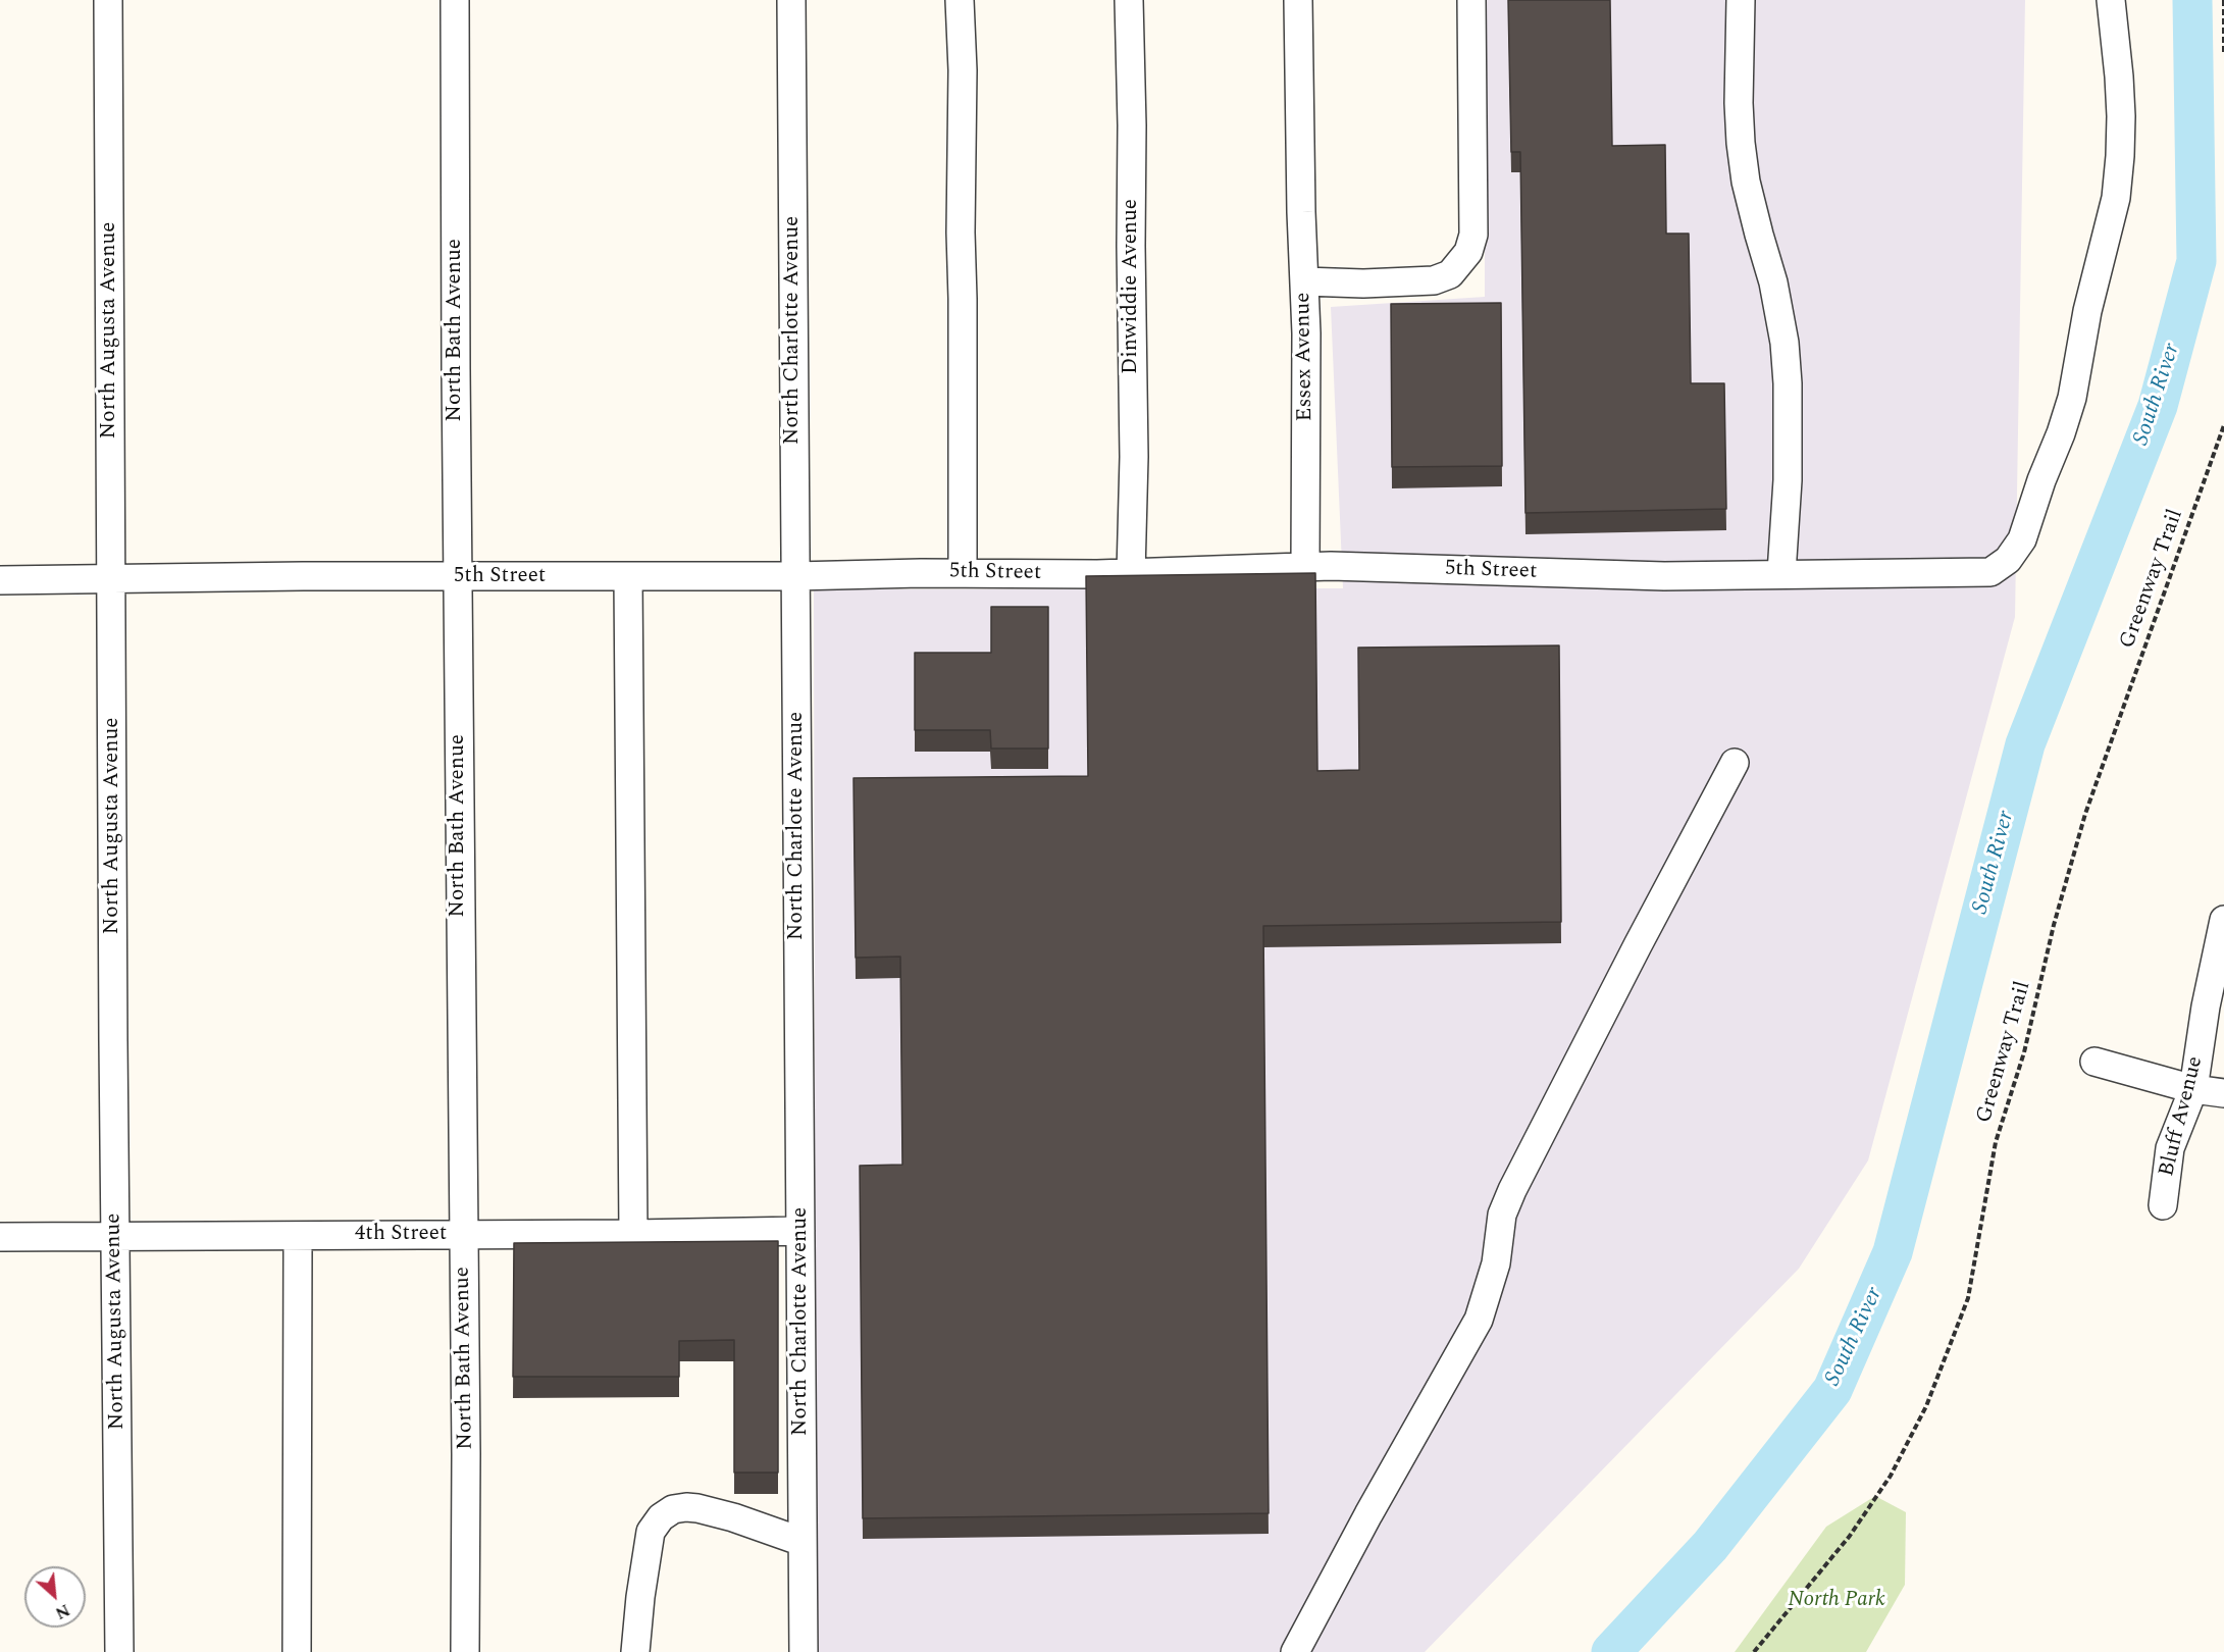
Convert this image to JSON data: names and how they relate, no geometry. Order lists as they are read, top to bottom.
{
  "streets": {
    "street": [
      "Dinwiddie Avenue",
      "North Augusta Avenue",
      "North Bath Avenue",
      "North Charlotte Avenue",
      "Essex Avenue",
      "5th Street",
      "Bluff Avenue",
      "4th Street"
    ],
    "path": ["Greenway Trail"]
  },
  "crossings": [
    ["Dinwiddie Avenue", "5th Street"],
    ["North Augusta Avenue", "5th Street"],
    ["North Augusta Avenue", "4th Street"],
    ["North Bath Avenue", "5th Street"],
    ["North Bath Avenue", "4th Street"],
    ["North Charlotte Avenue", "5th Street"],
    ["North Charlotte Avenue", "4th Street"],
    ["Essex Avenue", "5th Street"]
  ],
  "water": ["South River"],
  "parks": ["North Park"],
  "north": "bottom right"
}
